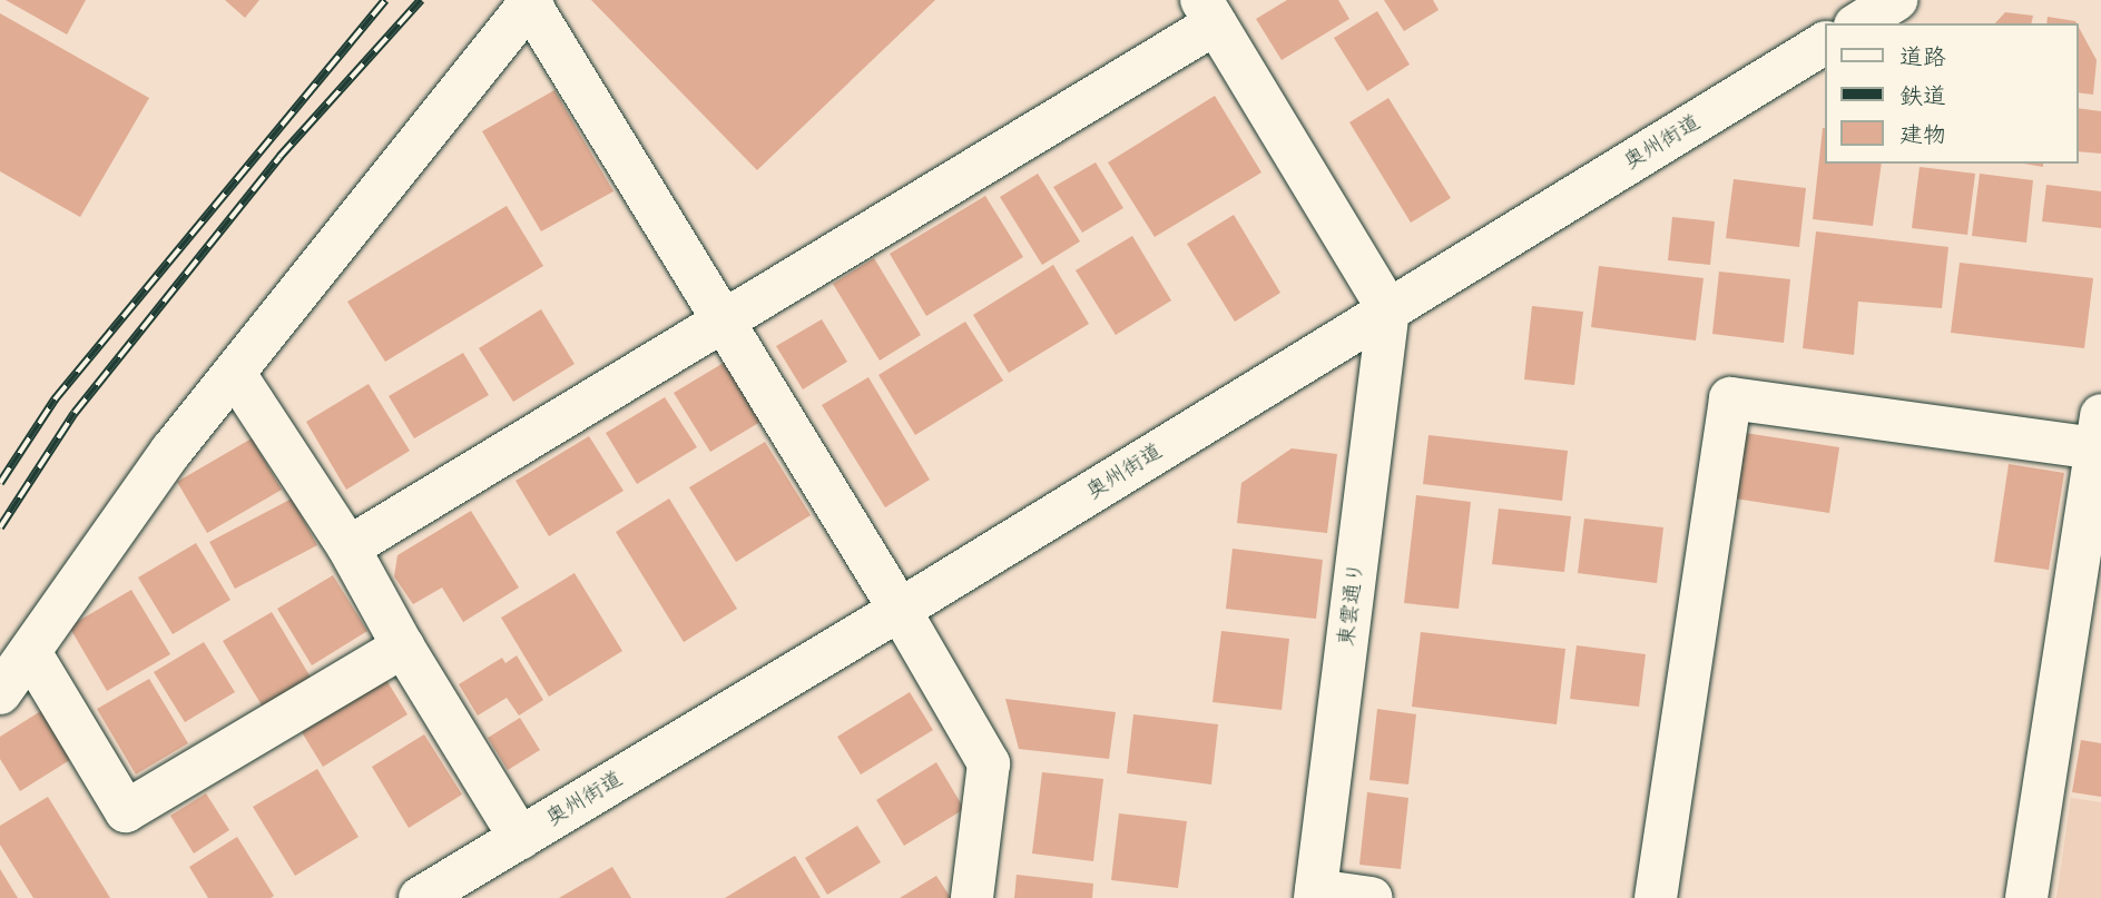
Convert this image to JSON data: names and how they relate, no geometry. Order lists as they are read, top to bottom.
{
  "streets": {
    "street": ["奥州街道", "東雲通り"]
  },
  "crossings": [
    ["奥州街道", "東雲通り"]
  ],
  "legend": ["道路", "鉄道", "建物"]
}
